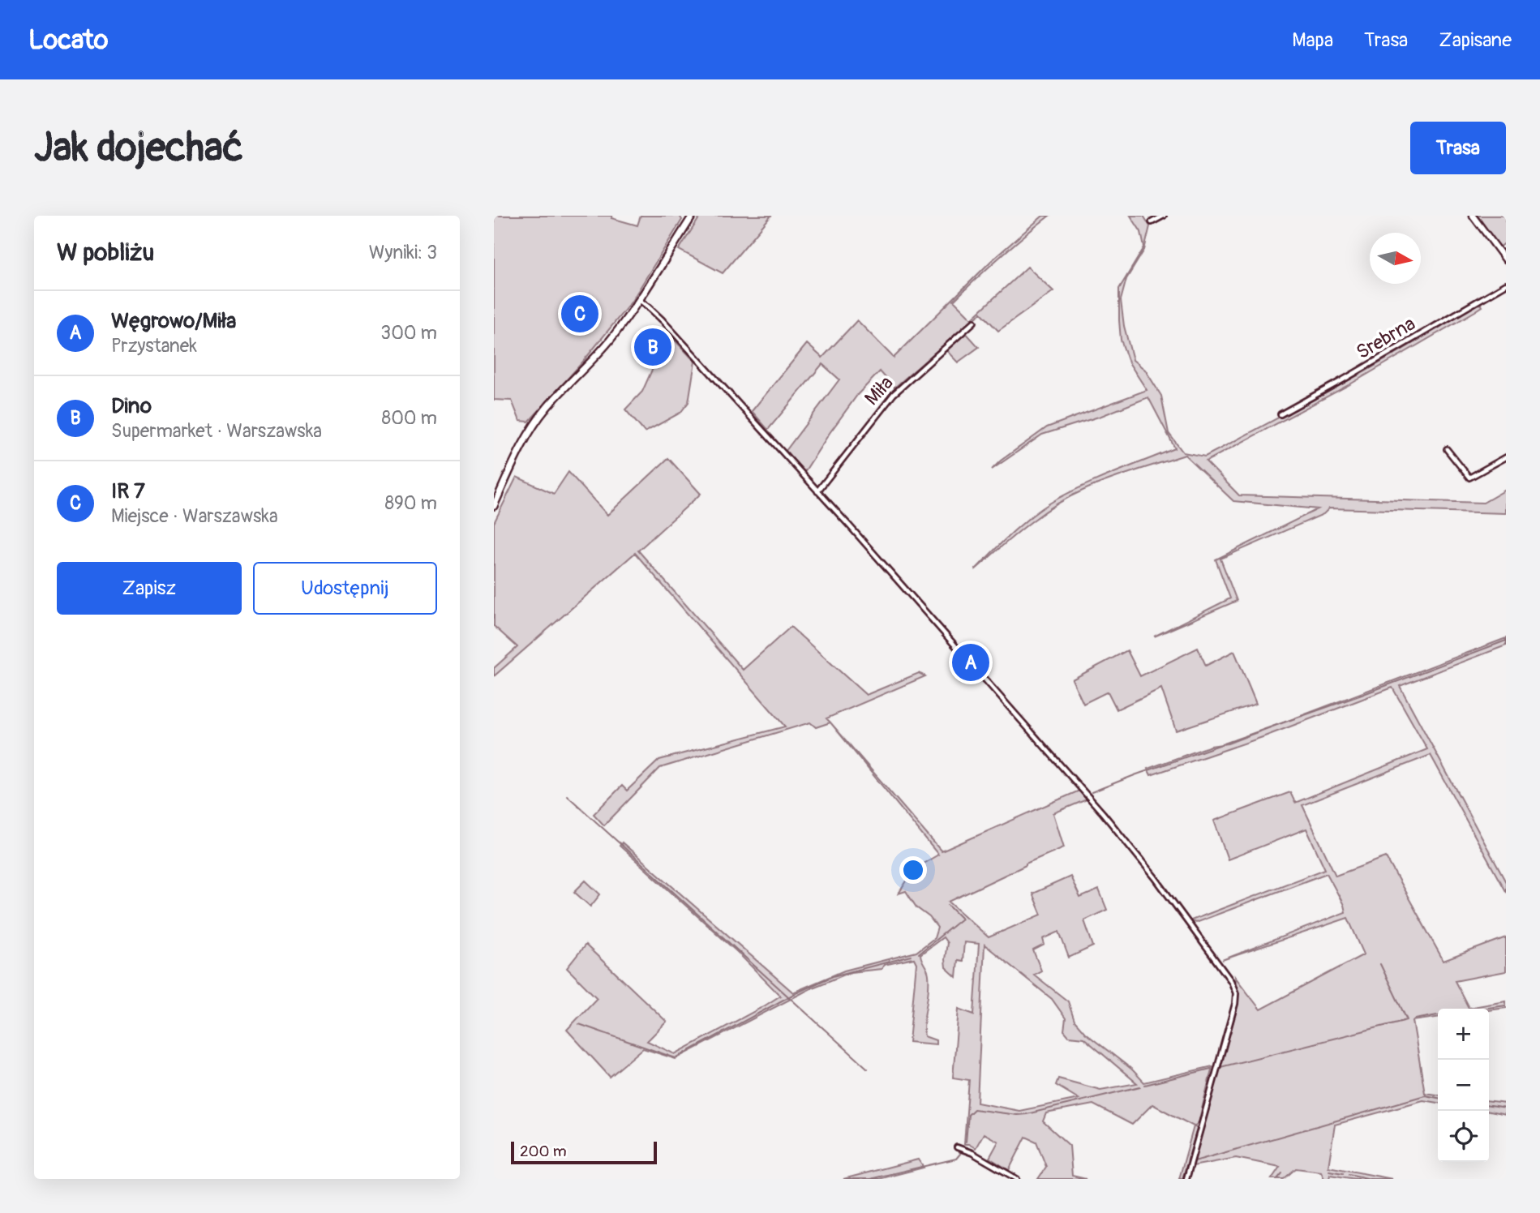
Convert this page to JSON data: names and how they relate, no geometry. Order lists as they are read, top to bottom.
{
  "streets": {
    "street": ["Srebrna", "Miła"]
  },
  "scale_bar": "200 m",
  "north": "right",
  "page": {
    "header": "Locato",
    "nav": ["Mapa", "Trasa", "Zapisane"],
    "buttons": [
      "Trasa",
      ["Zapisz", "Udostępnij"]
    ],
    "title": "Jak dojechać",
    "heading": ["W pobliżu", "Wyniki: 3"],
    "list": [
      {
        "mark": "A",
        "name": "Węgrowo/Miła",
        "note": "Przystanek",
        "value": "300 m"
      },
      {
        "mark": "B",
        "name": "Dino",
        "note": "Supermarket · Warszawska",
        "value": "800 m"
      },
      {
        "mark": "C",
        "name": "IR 7",
        "note": "Miejsce · Warszawska",
        "value": "890 m"
      }
    ],
    "pins": ["C", "B", "A"],
    "map_buttons": ["+", "−"],
    "scale": "200 m"
  }
}
